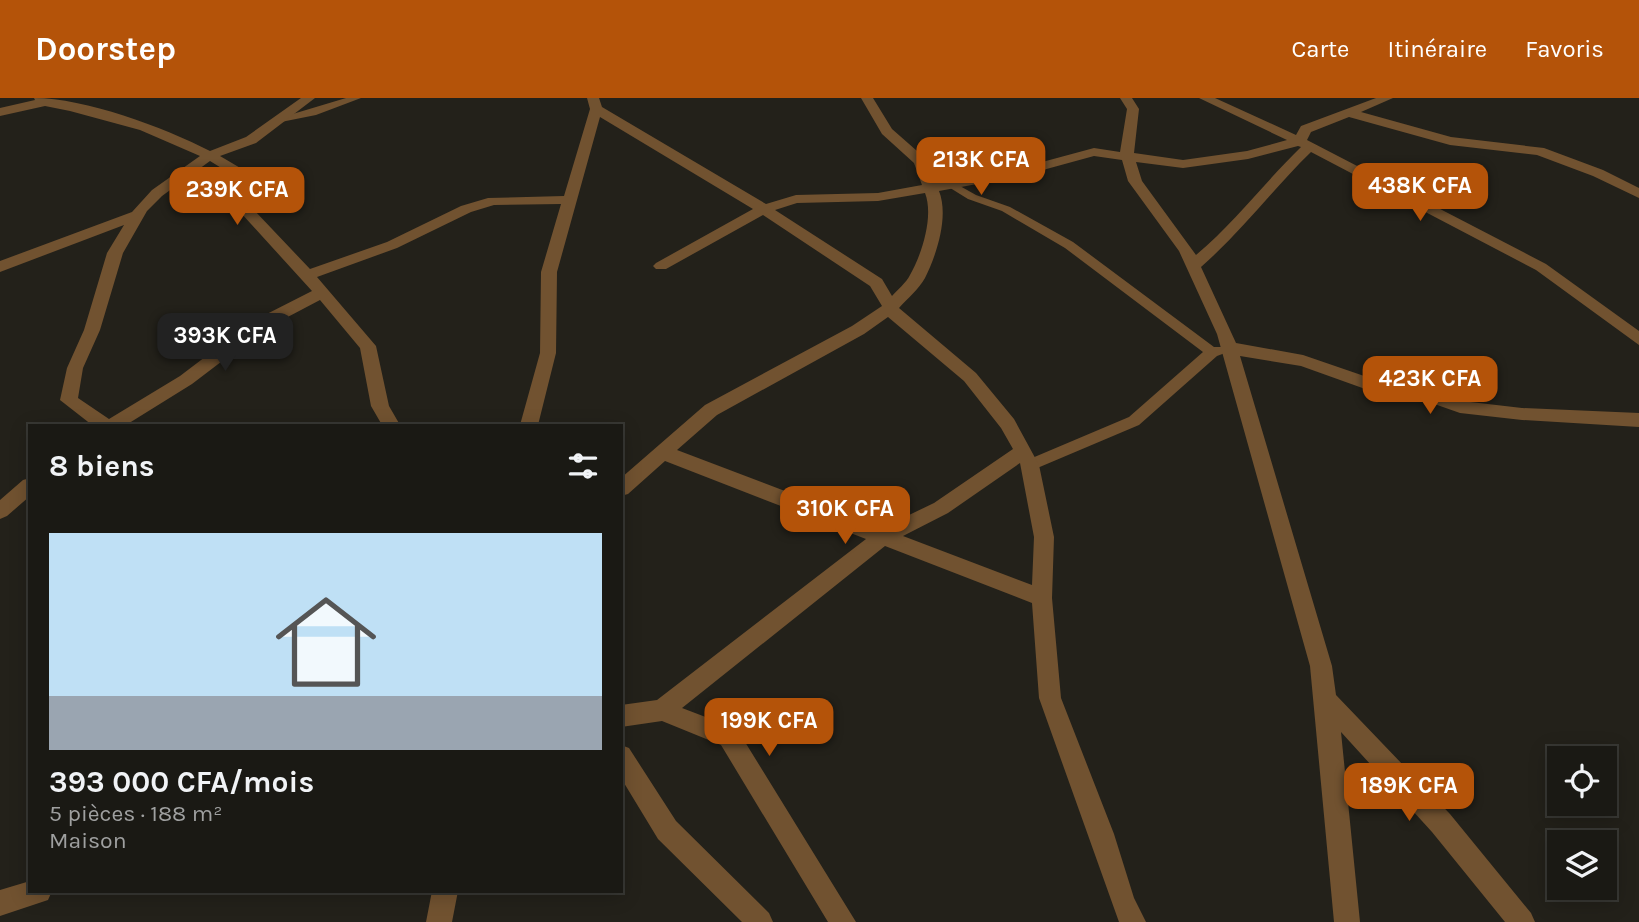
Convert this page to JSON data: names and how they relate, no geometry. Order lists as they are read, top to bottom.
{
  "page": {
    "header": "Doorstep",
    "nav": ["Carte", "Itinéraire", "Favoris"],
    "price": [
      "213K CFA",
      "438K CFA",
      "239K CFA",
      "393K CFA",
      "423K CFA",
      "310K CFA",
      "199K CFA",
      "189K CFA"
    ],
    "heading": "8 biens",
    "list": [
      {
        "name": "393 000 CFA/mois",
        "note": "5 pièces · 188 m² · Maison"
      }
    ]
  }
}
